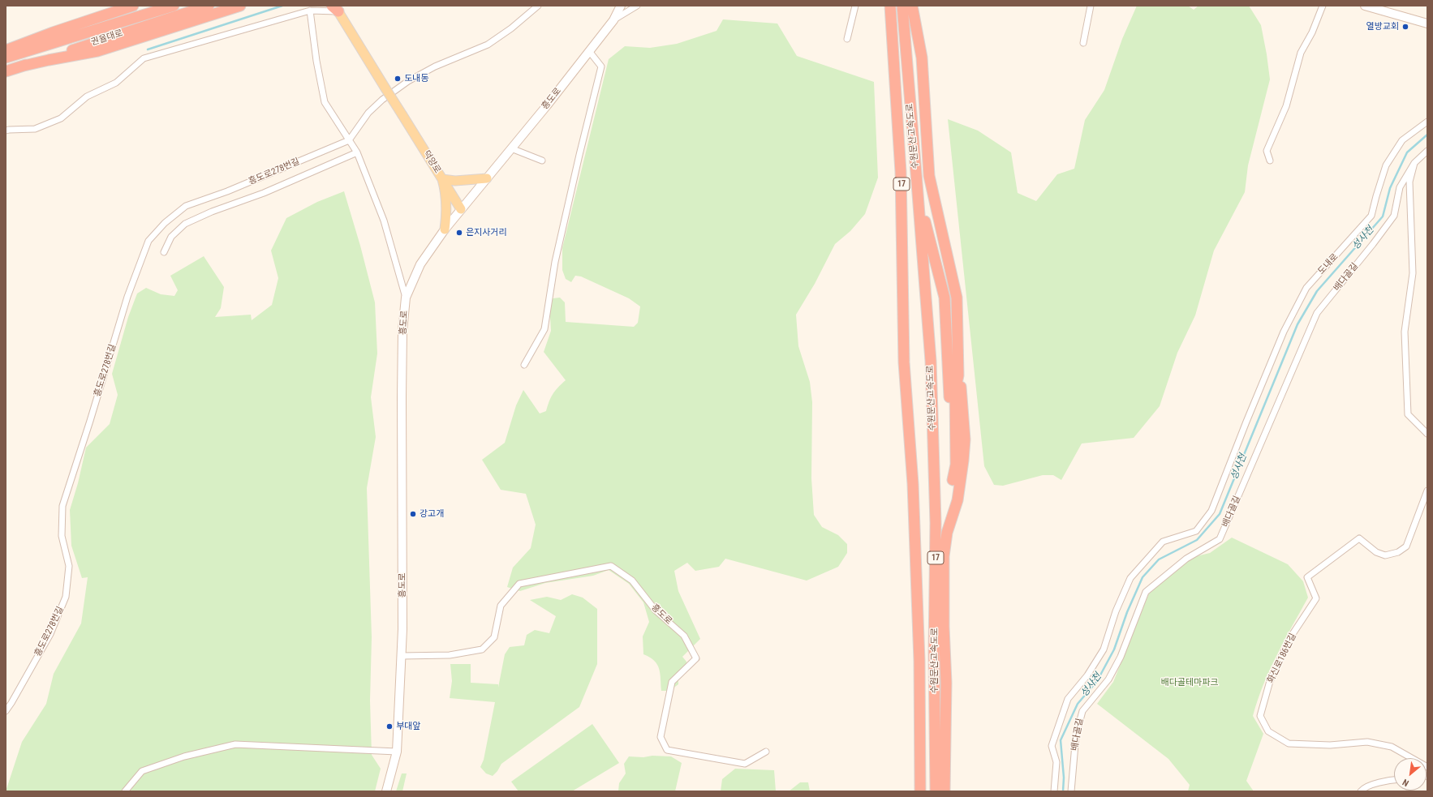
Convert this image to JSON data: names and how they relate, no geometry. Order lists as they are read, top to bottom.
{
  "streets": {
    "highway": ["권율대로", "수원문산고속도로", "17"],
    "main road": ["덕양로"],
    "street": [
      "흥도로",
      "흥도로278번길",
      "도내로",
      "배다골길",
      "화신로186번길"
    ]
  },
  "crossings": [
    ["흥도로", "덕양로"]
  ],
  "water": ["성사천"],
  "parks": ["배다골테마파크"],
  "places": [
    "열방교회",
    "도내동",
    "은지사거리",
    "강고개",
    "부대앞"
  ],
  "north": "bottom left"
}
